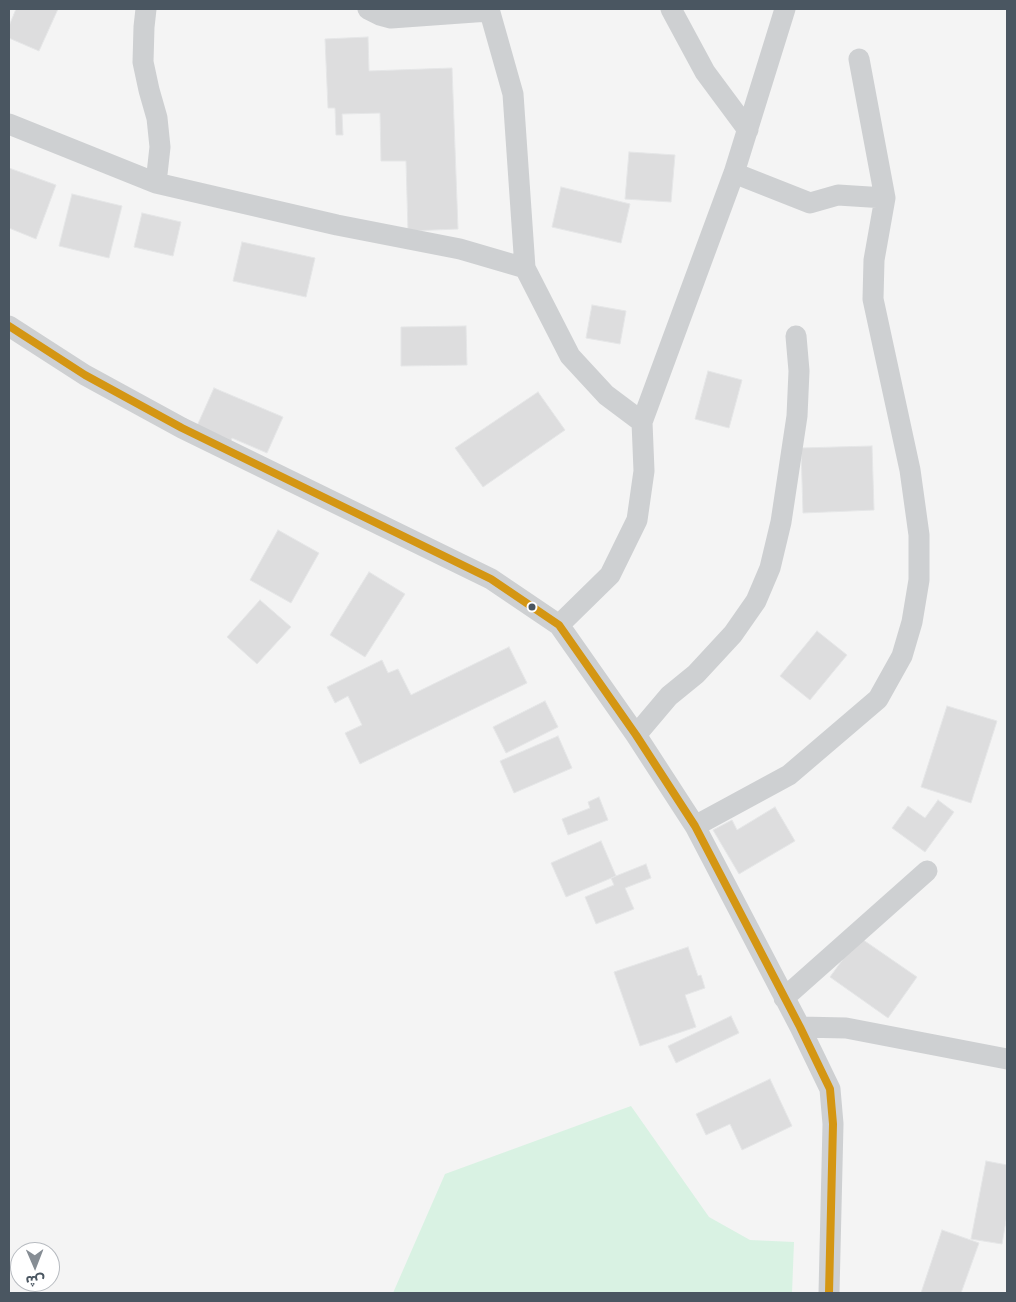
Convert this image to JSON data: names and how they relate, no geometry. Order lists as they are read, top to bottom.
{
  "north": "bottom"
}
